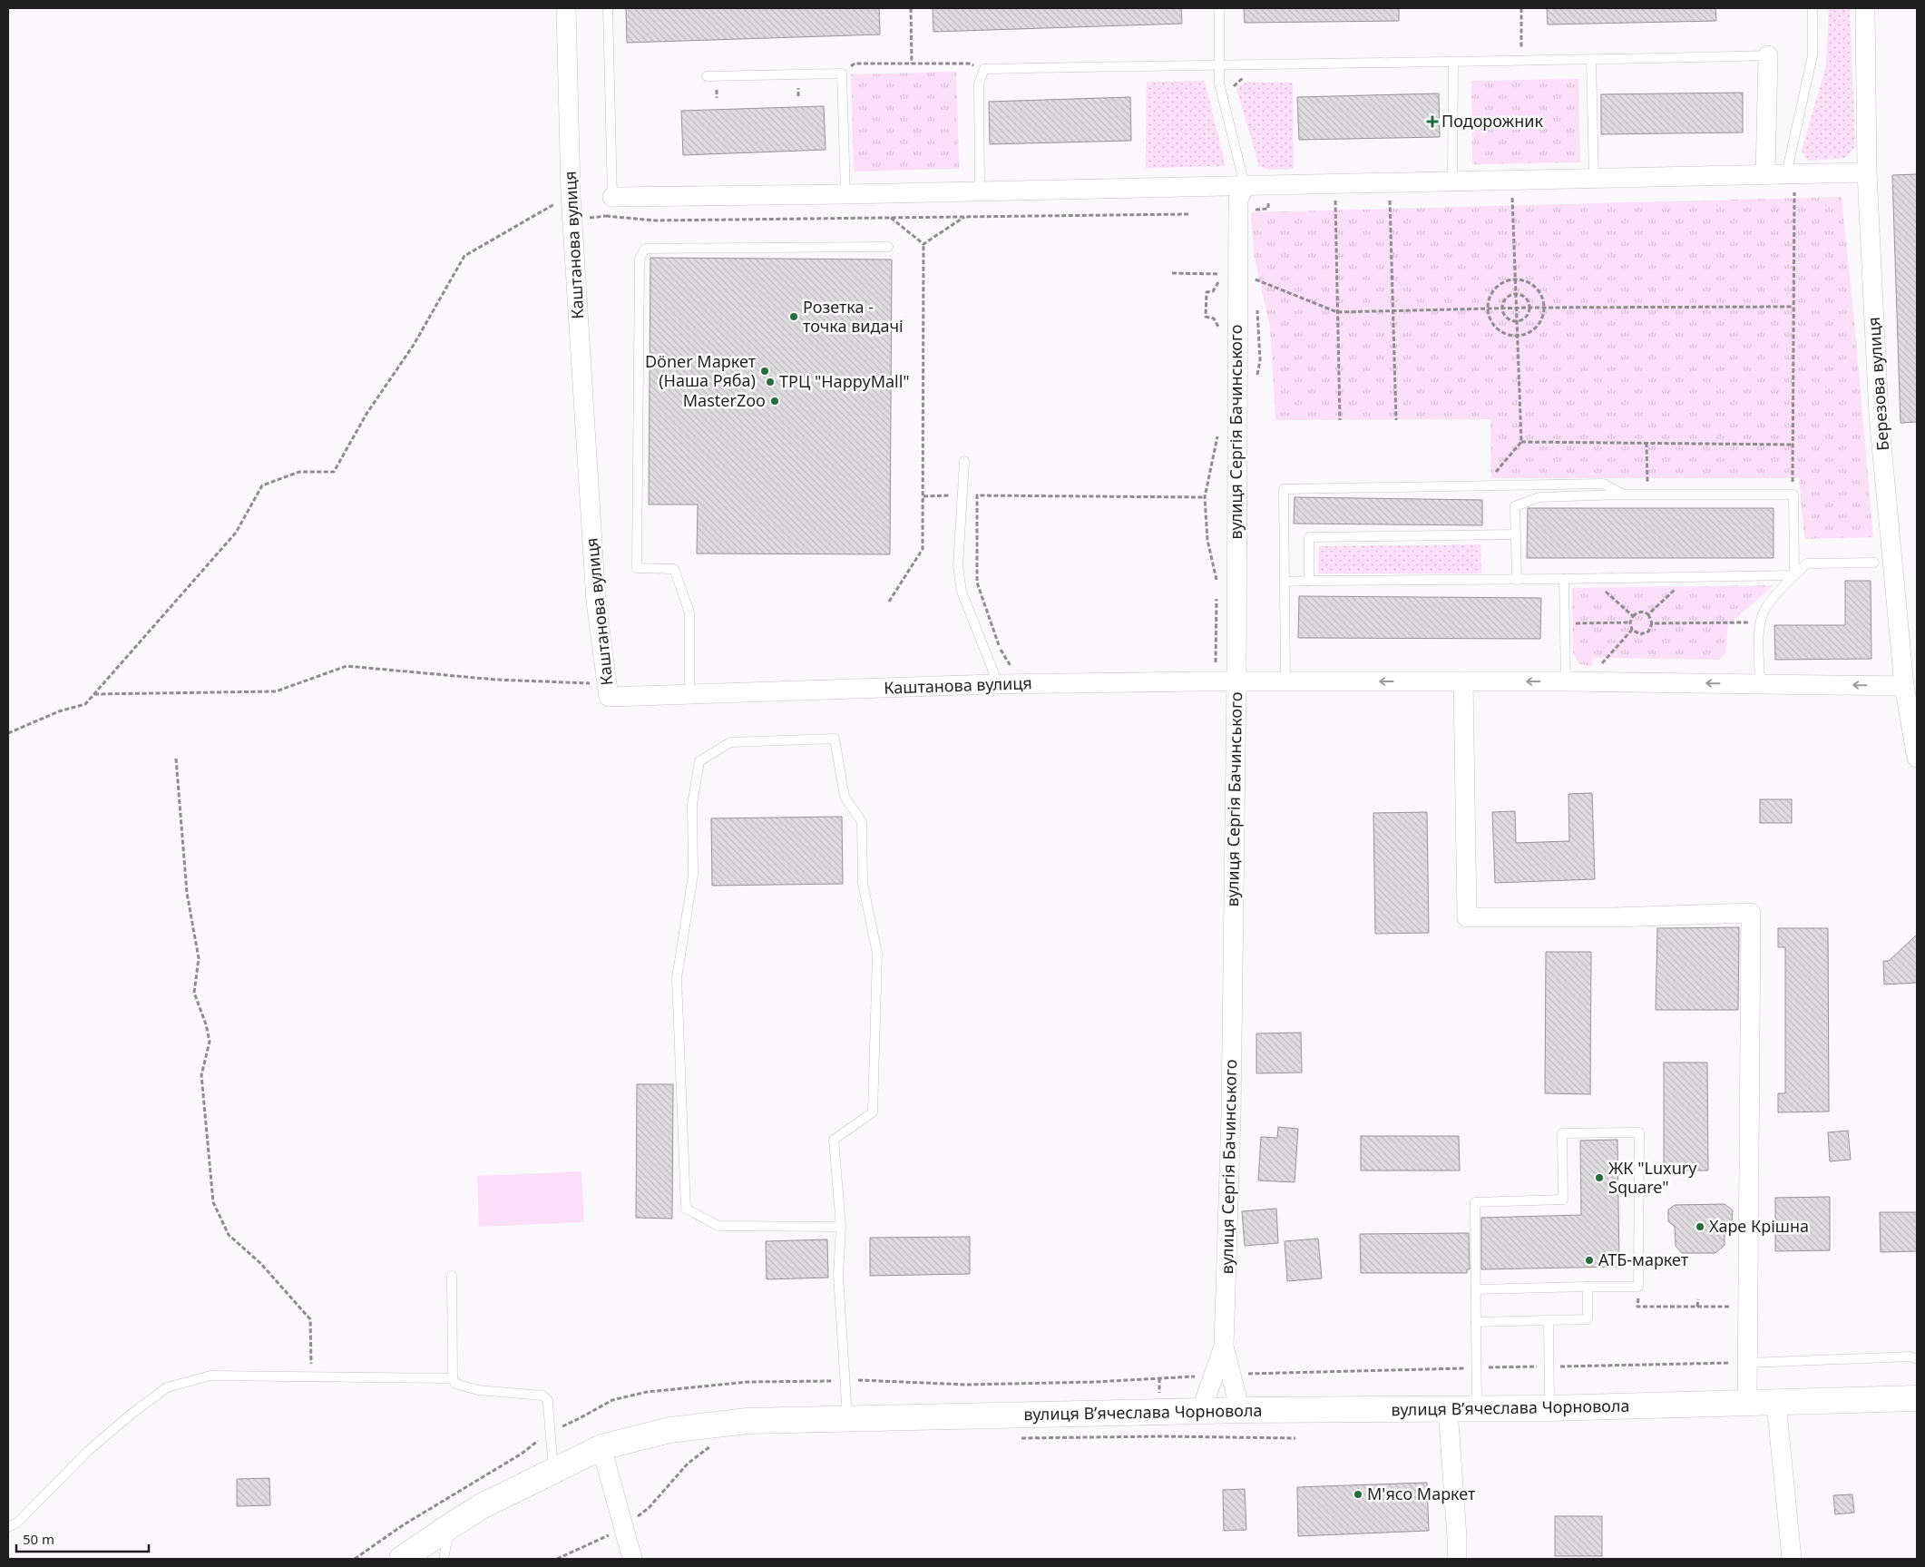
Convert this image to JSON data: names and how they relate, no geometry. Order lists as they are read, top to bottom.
{
  "streets": {
    "main road": ["вулиця Вʼячеслава Чорновола"],
    "street": ["Каштанова вулиця", "Березова вулиця", "вулиця Сергія Бачинського"]
  },
  "crossings": [
    ["Каштанова вулиця", "Березова вулиця"],
    ["Каштанова вулиця", "вулиця Сергія Бачинського"],
    ["вулиця Сергія Бачинського", "вулиця Вʼячеслава Чорновола"]
  ],
  "places": {
    "health": ["Подорожник"],
    "other": [
      "Розетка - точка видачі",
      "Döner Maркет (Наша Ряба)",
      "ТРЦ \"HappyMall\"",
      "MasterZoo",
      "ЖК \"Luxury Square\"",
      "Харе Крішна",
      "АТБ-маркет",
      "М'ясо Маркет"
    ]
  },
  "scale_bar": "50 m"
}
